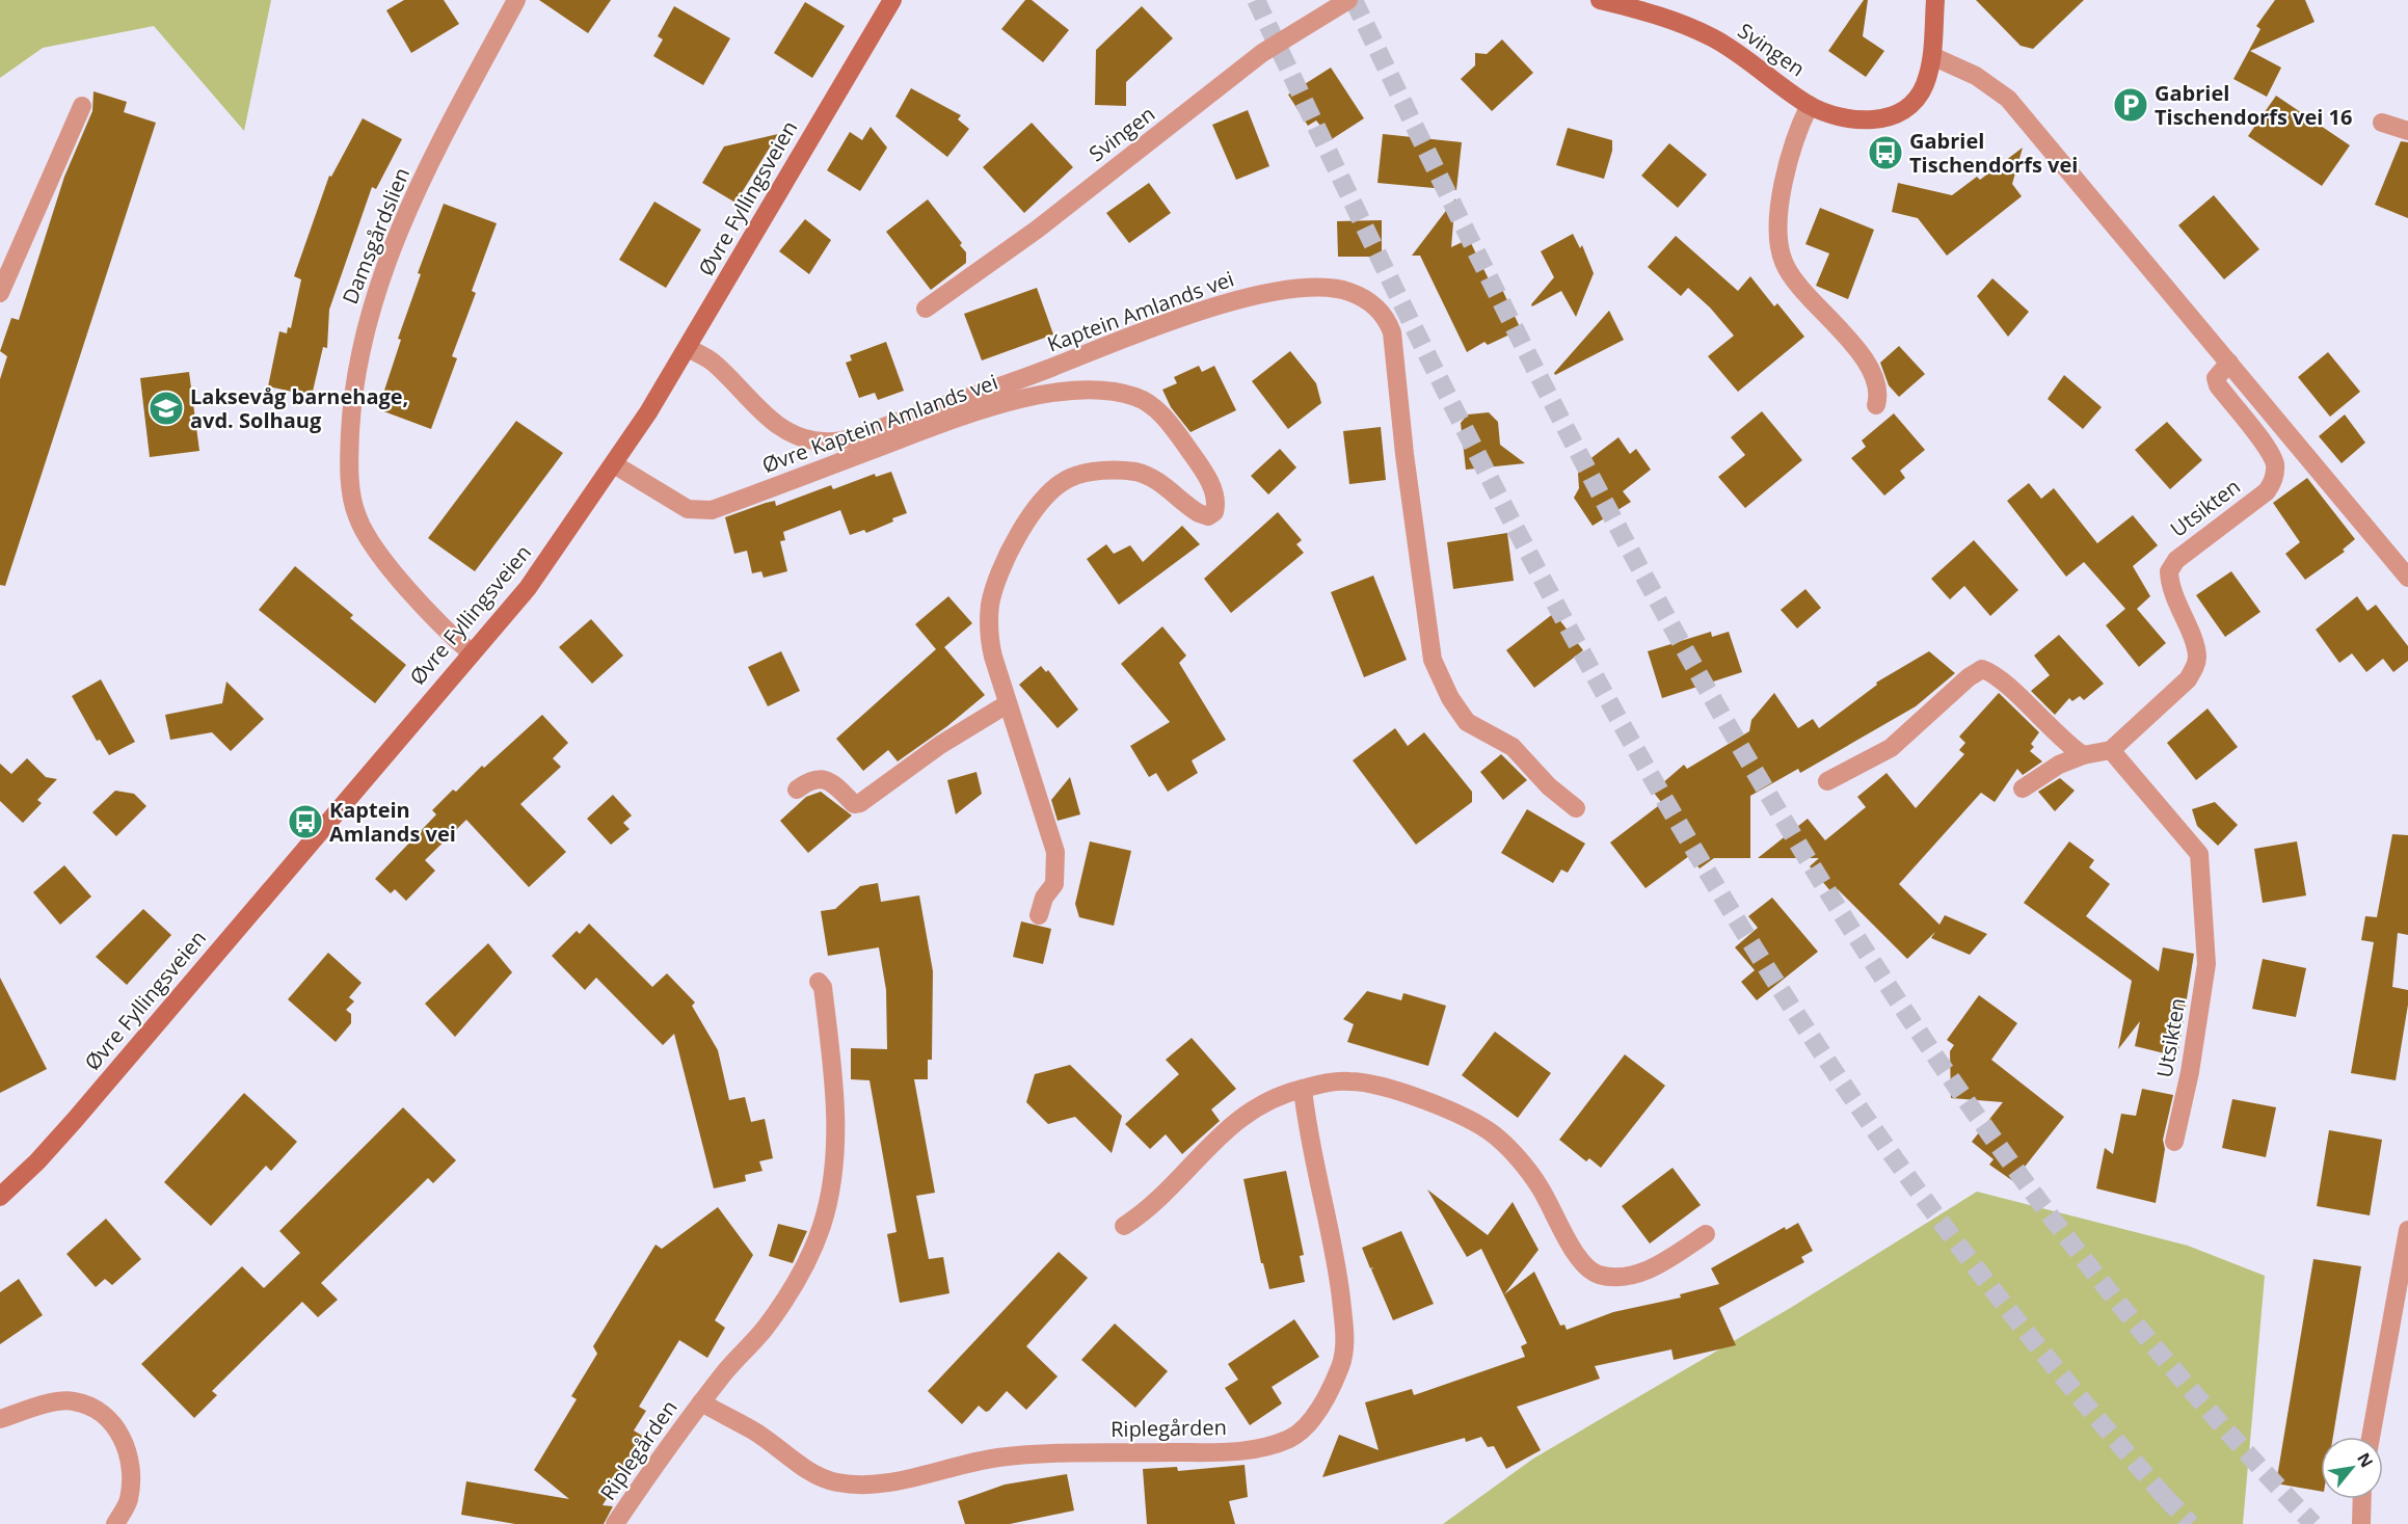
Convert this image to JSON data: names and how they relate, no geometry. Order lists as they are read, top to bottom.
{
  "streets": {
    "main road": ["Svingen", "Øvre Fyllingsveien"],
    "street": [
      "Damsgårdslien",
      "Kaptein Amlands vei",
      "Øvre Kaptein Amlands vei",
      "Utsikten",
      "Riplegården"
    ]
  },
  "crossings": [
    ["Øvre Fyllingsveien", "Damsgårdslien"],
    ["Øvre Fyllingsveien", "Kaptein Amlands vei"],
    ["Øvre Fyllingsveien", "Øvre Kaptein Amlands vei"]
  ],
  "places": {
    "parking": ["Gabriel Tischendorfs vei 16"],
    "bus stop": ["Gabriel Tischendorfs vei", "Kaptein Amlands vei"],
    "school or university": ["Laksevåg barnehage, avd. Solhaug"]
  },
  "north": "top right"
}
